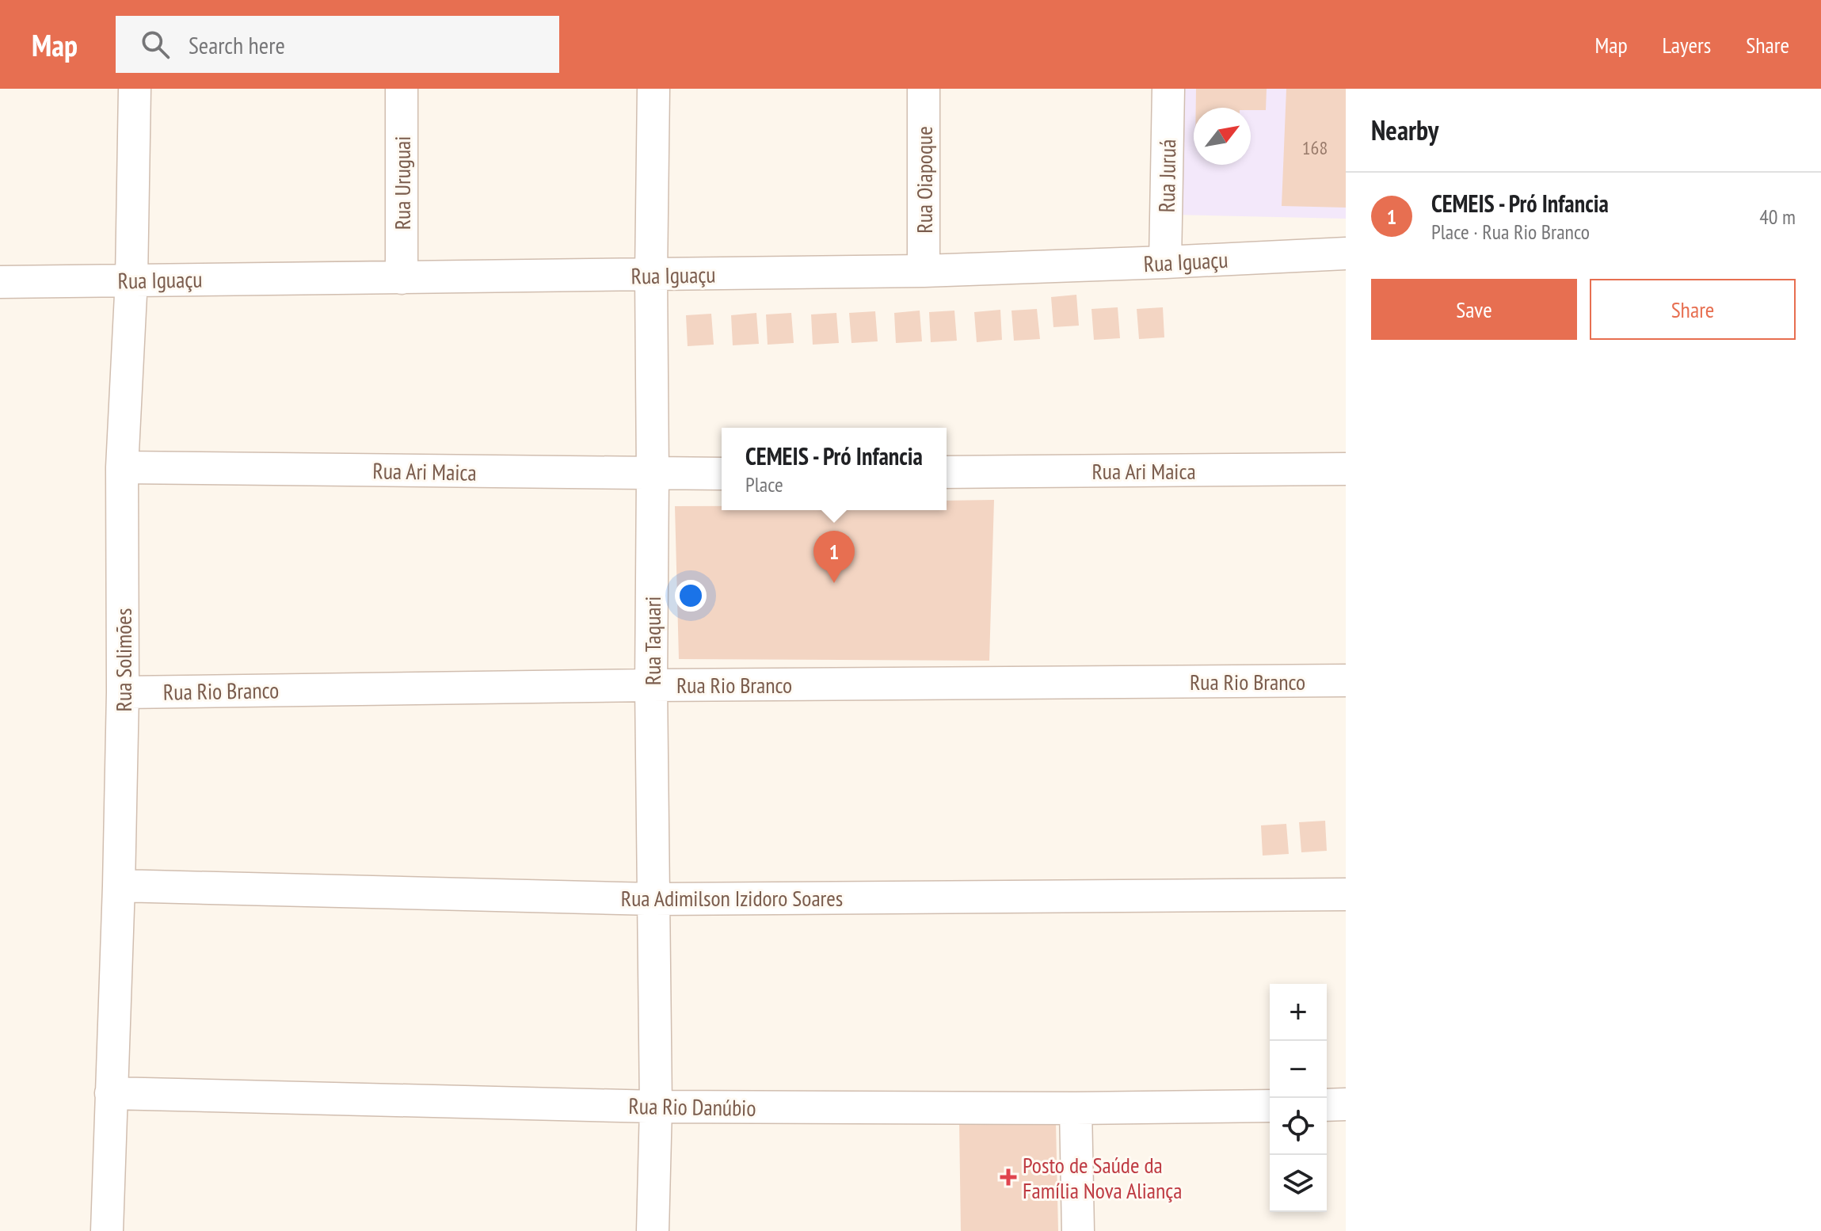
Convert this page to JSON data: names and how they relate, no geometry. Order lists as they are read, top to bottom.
{
  "streets": {
    "street": [
      "Rua Juruá",
      "Rua Oiapoque",
      "Rua Uruguai",
      "Rua Iguaçu",
      "Rua Ari Maica",
      "Rua Taquari",
      "Rua Solimões",
      "Rua Rio Branco",
      "Rua Adimilson Izidoro Soares",
      "Rua Rio Danúbio"
    ]
  },
  "crossings": [
    ["Rua Juruá", "Rua Iguaçu"],
    ["Rua Oiapoque", "Rua Iguaçu"],
    ["Rua Uruguai", "Rua Iguaçu"],
    ["Rua Iguaçu", "Rua Taquari"],
    ["Rua Iguaçu", "Rua Solimões"],
    ["Rua Ari Maica", "Rua Taquari"],
    ["Rua Ari Maica", "Rua Solimões"],
    ["Rua Taquari", "Rua Rio Branco"],
    ["Rua Taquari", "Rua Adimilson Izidoro Soares"],
    ["Rua Taquari", "Rua Rio Danúbio"],
    ["Rua Solimões", "Rua Rio Branco"],
    ["Rua Solimões", "Rua Adimilson Izidoro Soares"],
    ["Rua Solimões", "Rua Rio Danúbio"]
  ],
  "places": {
    "health": ["Posto de Saúde da Família Nova Aliança"]
  },
  "house_numbers": ["168"],
  "north": "top right",
  "page": {
    "header": "Map",
    "search": "Search here",
    "nav": ["Map", "Layers", "Share"],
    "heading": "Nearby",
    "list": [
      {
        "mark": "1",
        "name": "CEMEIS - Pró Infancia",
        "note": "Place · Rua Rio Branco",
        "value": "40 m"
      }
    ],
    "buttons": ["Save", "Share"],
    "popup": ["CEMEIS - Pró Infancia", "Place"],
    "pins": "1",
    "map_buttons": ["+", "−"]
  }
}
